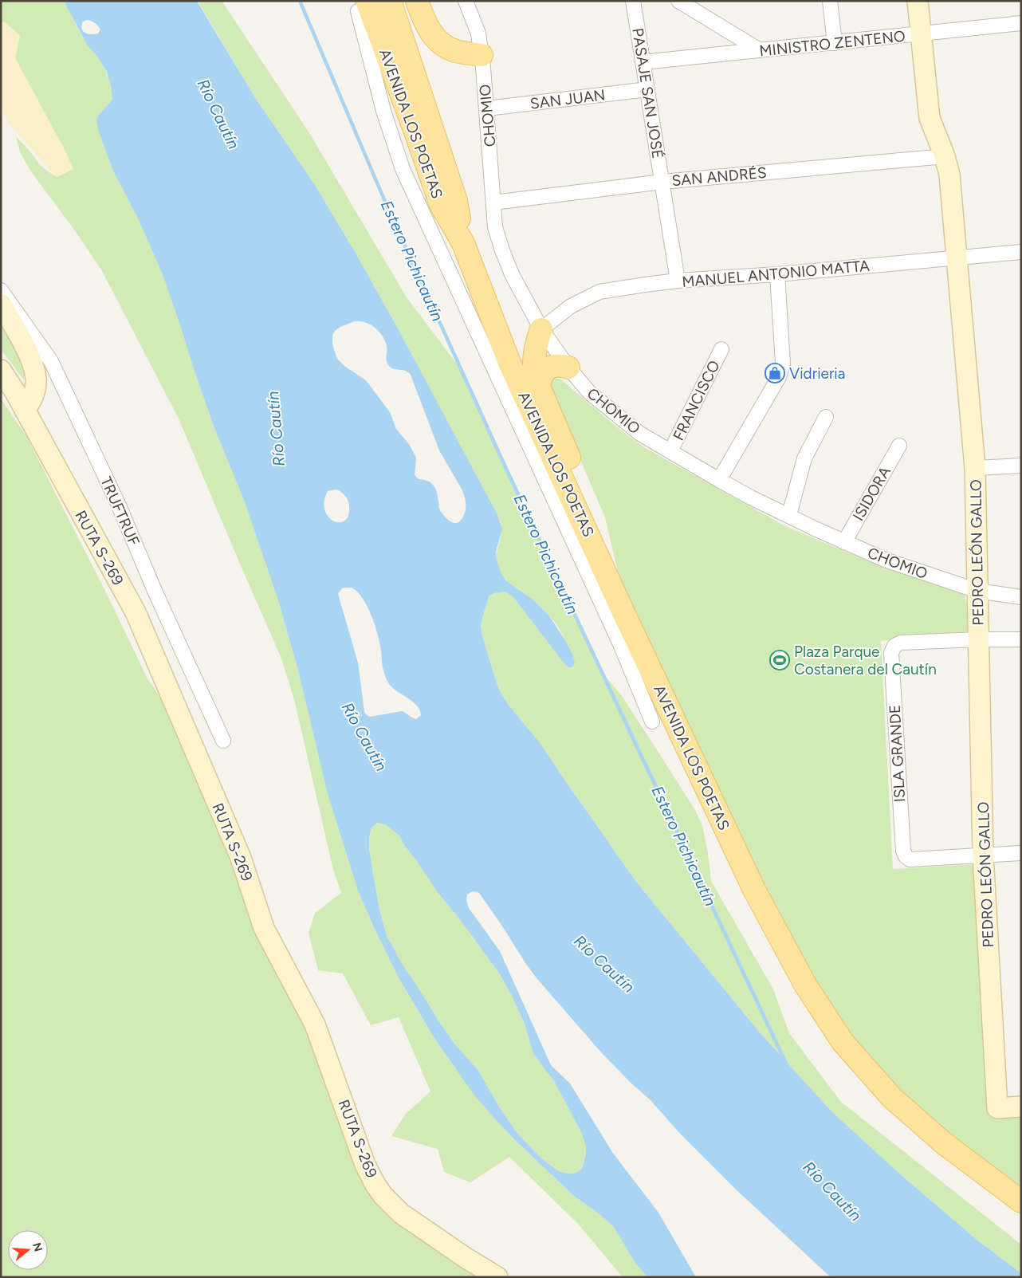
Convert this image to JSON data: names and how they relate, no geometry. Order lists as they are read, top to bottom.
{
  "streets": {
    "main road": ["AVENIDA LOS POETAS"],
    "street": [
      "MINISTRO ZENTENO",
      "PASAJE SAN JOSÉ",
      "SAN JUAN",
      "CHOMIO",
      "SAN ANDRÉS",
      "MANUEL ANTONIO MATTA",
      "FRANCISCO",
      "ISIDORA",
      "TRUFTRUF",
      "RUTA S-269",
      "PEDRO LEÓN GALLO",
      "ISLA GRANDE"
    ]
  },
  "crossings": [
    ["MINISTRO ZENTENO", "PASAJE SAN JOSÉ"],
    ["MINISTRO ZENTENO", "PEDRO LEÓN GALLO"],
    ["PASAJE SAN JOSÉ", "SAN JUAN"],
    ["PASAJE SAN JOSÉ", "SAN ANDRÉS"],
    ["PASAJE SAN JOSÉ", "MANUEL ANTONIO MATTA"],
    ["SAN JUAN", "CHOMIO"],
    ["CHOMIO", "SAN ANDRÉS"],
    ["CHOMIO", "MANUEL ANTONIO MATTA"],
    ["CHOMIO", "FRANCISCO"],
    ["CHOMIO", "ISIDORA"],
    ["CHOMIO", "PEDRO LEÓN GALLO"],
    ["SAN ANDRÉS", "PEDRO LEÓN GALLO"],
    ["MANUEL ANTONIO MATTA", "PEDRO LEÓN GALLO"],
    ["PEDRO LEÓN GALLO", "ISLA GRANDE"]
  ],
  "water": ["Río Cautín", "Estero Pichicautín"],
  "places": {
    "shop": ["Vidrieria"],
    "sports": ["Plaza Parque Costanera del Cautín"]
  },
  "north": "right"
}
